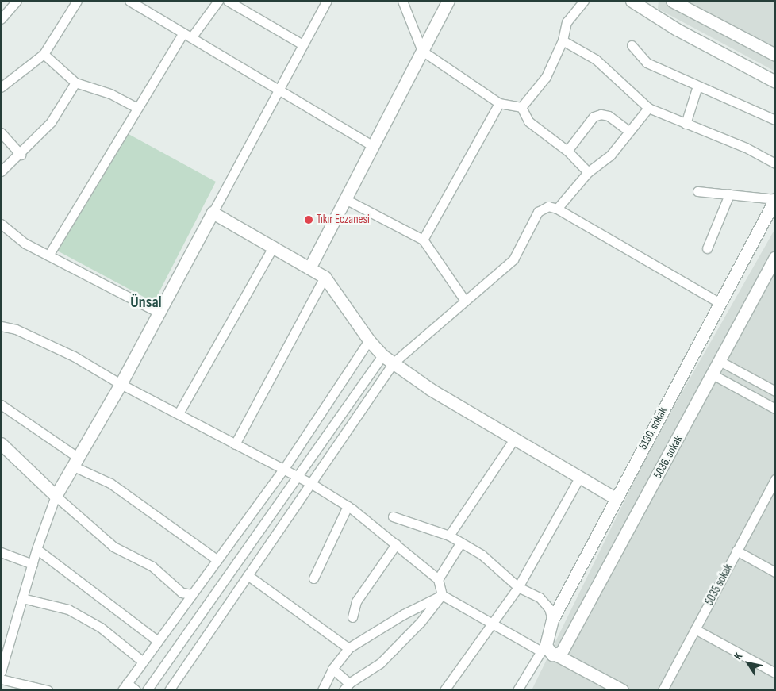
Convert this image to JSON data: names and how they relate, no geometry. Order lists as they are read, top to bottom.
{
  "streets": {
    "street": ["5130. sokak", "5036. sokak", "5035 sokak"]
  },
  "districts": ["Ünsal"],
  "places": ["Tıkır Eczanesi"],
  "north": "top left"
}
